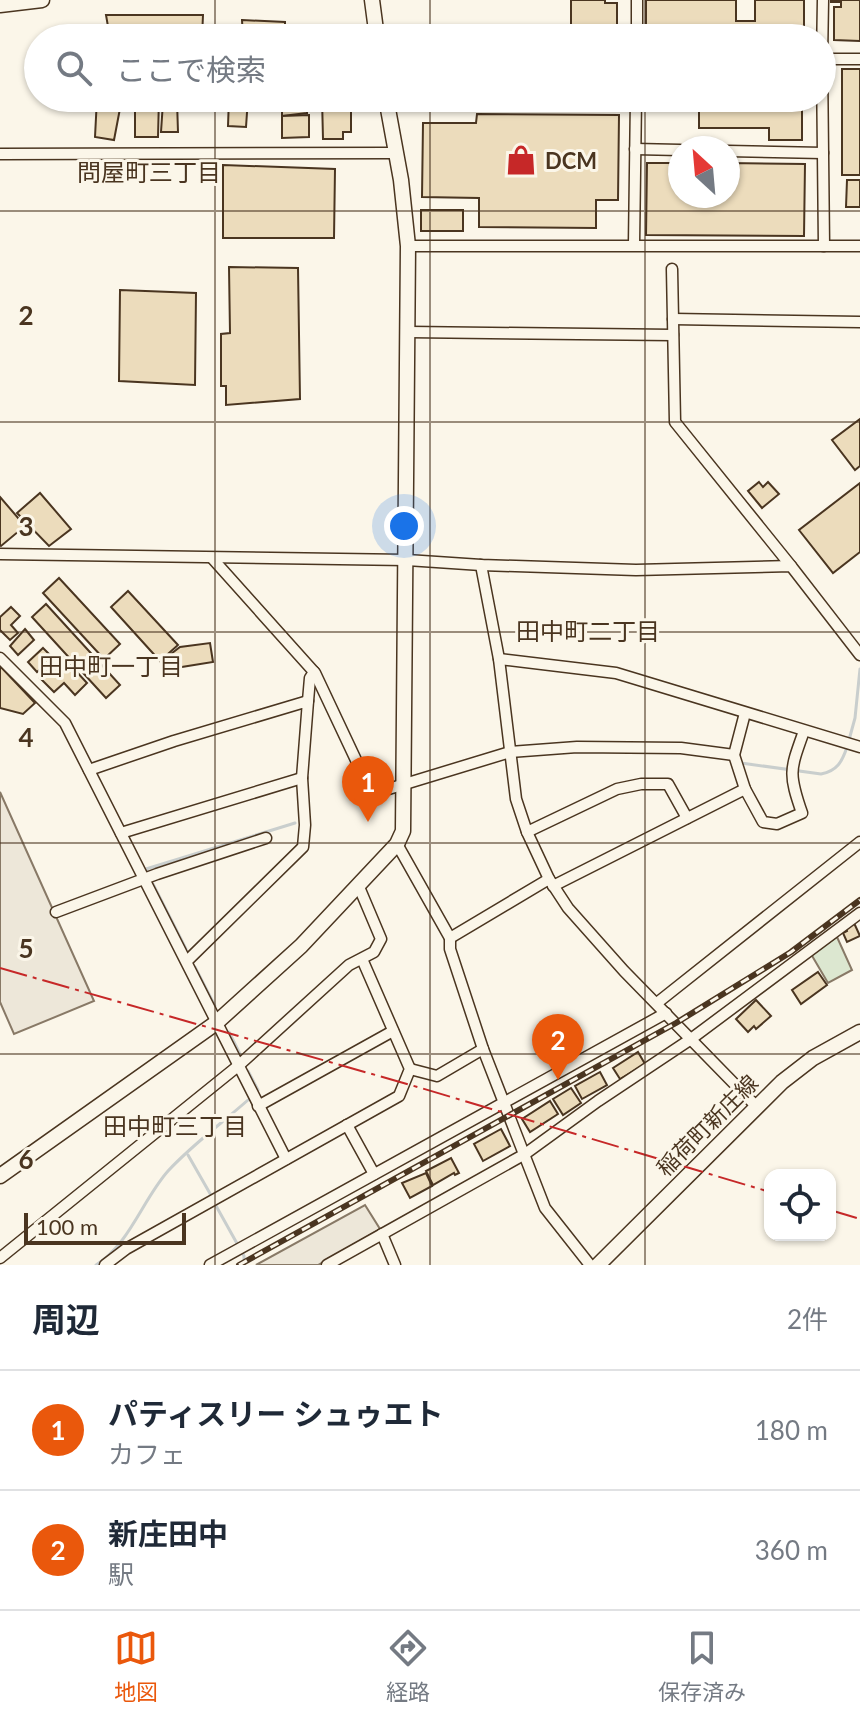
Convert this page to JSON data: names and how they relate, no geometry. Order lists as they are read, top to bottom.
{
  "streets": {
    "street": ["稲荷町新庄線"]
  },
  "districts": [
    "問屋町三丁目",
    "田中町二丁目",
    "田中町一丁目",
    "田中町三丁目"
  ],
  "places": {
    "shop": ["DCM"]
  },
  "scale_bar": "100 m",
  "north": "top left",
  "page": {
    "search": "ここで検索",
    "pins": ["1", "2"],
    "scale": "100 m",
    "heading": ["周辺", "2件"],
    "list": [
      {
        "mark": "1",
        "name": "パティスリー シュゥエト",
        "note": "カフェ",
        "value": "180 m"
      },
      {
        "mark": "2",
        "name": "新庄田中",
        "note": "駅",
        "value": "360 m"
      }
    ],
    "nav": ["地図", "経路", "保存済み"]
  },
  "grid": {
    "rows": [
      "2",
      "3",
      "4",
      "5",
      "6"
    ]
  }
}
